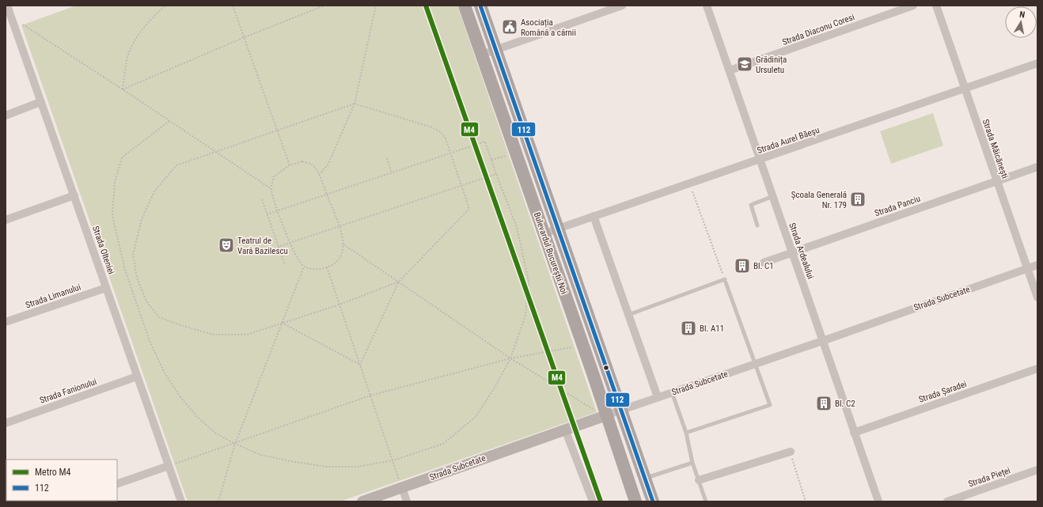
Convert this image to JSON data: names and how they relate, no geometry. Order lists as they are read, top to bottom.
{
  "streets": {
    "main road": ["Bulevardul Bucureștii Noi"],
    "street": [
      "Strada Diaconu Coresi",
      "Strada Aurel Băeșu",
      "Strada Măicănești",
      "Strada Panciu",
      "Strada Olteniei",
      "Strada Ardealului",
      "Strada Limanului",
      "Strada Subcetate",
      "Strada Fanionului",
      "Strada Șaradei",
      "Strada Pieței"
    ]
  },
  "crossings": [
    ["Strada Diaconu Coresi", "Strada Ardealului"],
    ["Strada Aurel Băeșu", "Strada Măicănești"],
    ["Strada Aurel Băeșu", "Strada Ardealului"],
    ["Strada Aurel Băeșu", "Bulevardul Bucureștii Noi"],
    ["Strada Măicănești", "Strada Panciu"],
    ["Strada Măicănești", "Strada Subcetate"],
    ["Strada Panciu", "Strada Ardealului"],
    ["Strada Olteniei", "Strada Limanului"],
    ["Strada Olteniei", "Strada Fanionului"],
    ["Strada Ardealului", "Strada Subcetate"],
    ["Strada Ardealului", "Strada Șaradei"],
    ["Bulevardul Bucureștii Noi", "Strada Subcetate"]
  ],
  "places": {
    "public building": ["Asociația Română a cărnii"],
    "school or university": ["Grădinița Ursuletu"],
    "building": [
      "Școala Generală Nr. 179",
      "Bl. C1",
      "Bl. A11",
      "Bl. C2"
    ],
    "theatre": ["Teatrul de Vară Bazilescu"]
  },
  "lines": ["metro line M4", "transit line 112"],
  "legend": ["Metro M4", "112"],
  "north": "top"
}
